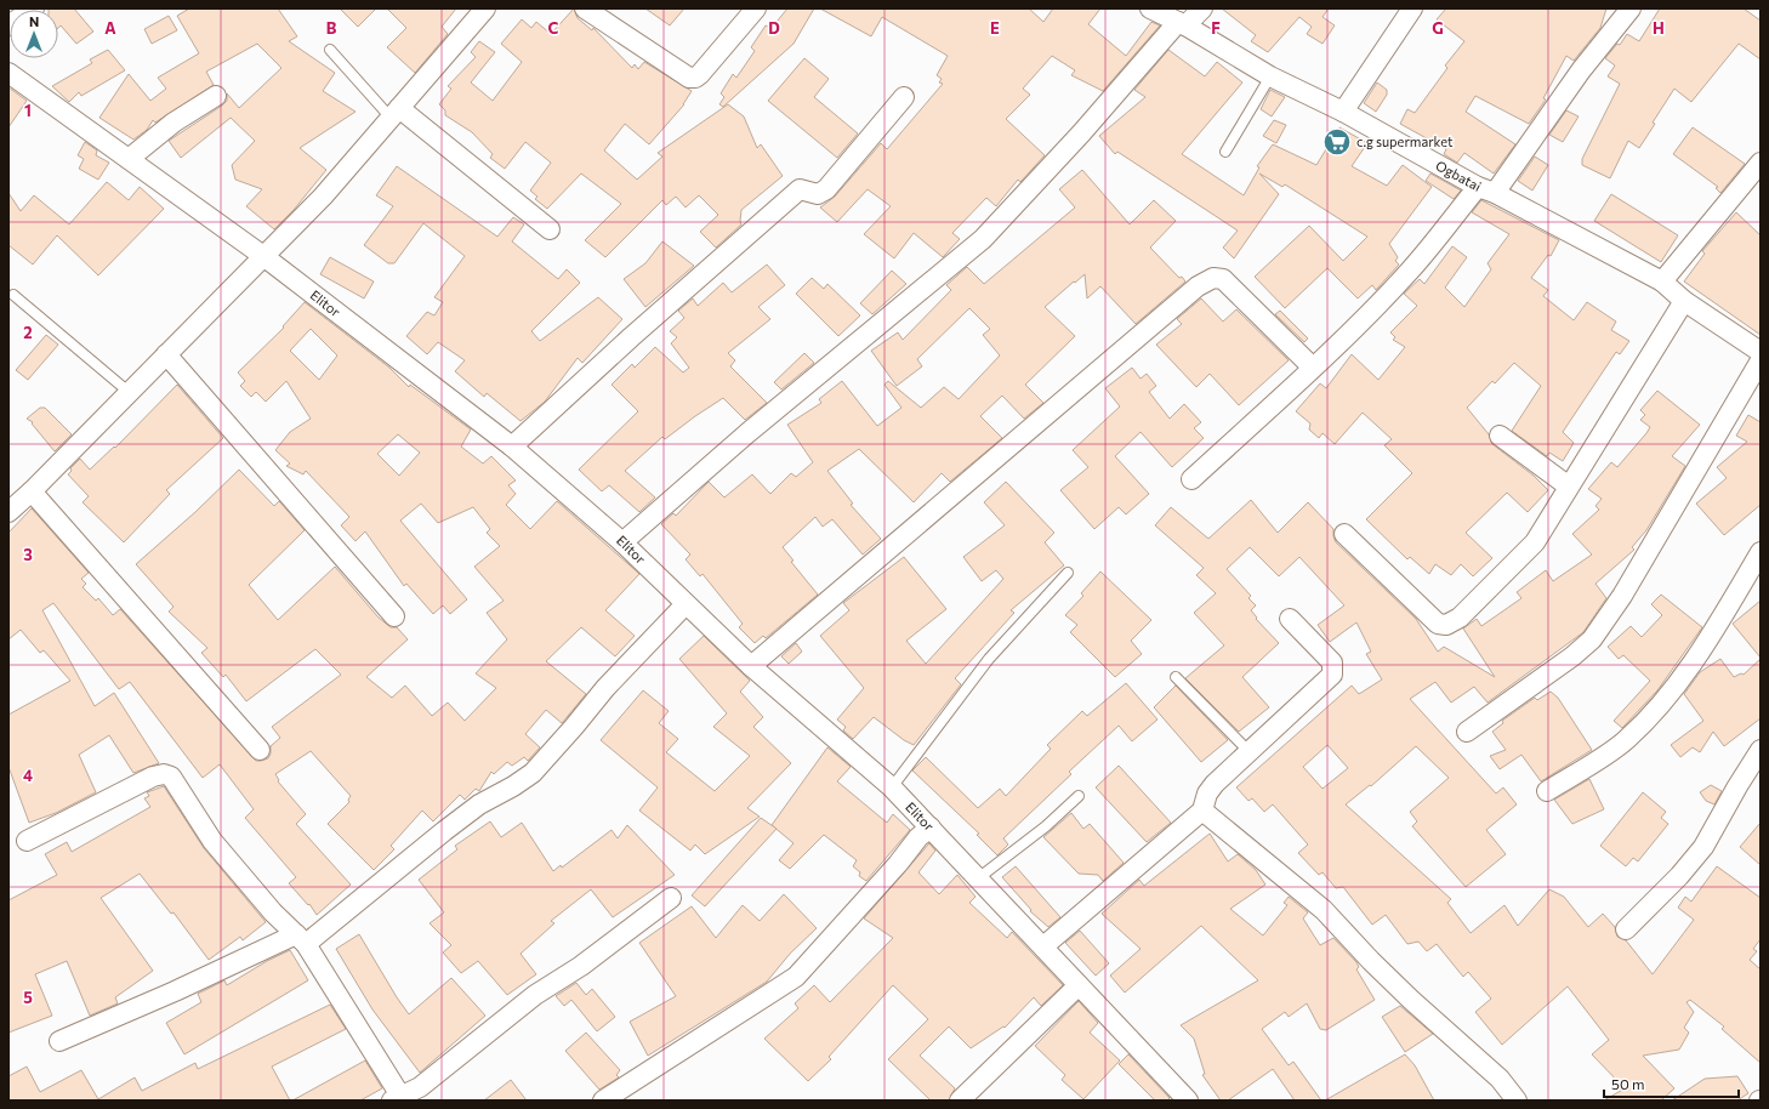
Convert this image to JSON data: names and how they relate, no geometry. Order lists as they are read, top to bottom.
{
  "streets": {
    "street": ["Ogbatai", "Elitor"]
  },
  "places": {
    "supermarket": ["c.g supermarket"]
  },
  "scale_bar": "50 m",
  "north": "top",
  "grid": {
    "columns": [
      "A",
      "B",
      "C",
      "D",
      "E",
      "F",
      "G",
      "H"
    ],
    "rows": [
      "1",
      "2",
      "3",
      "4",
      "5"
    ]
  }
}
